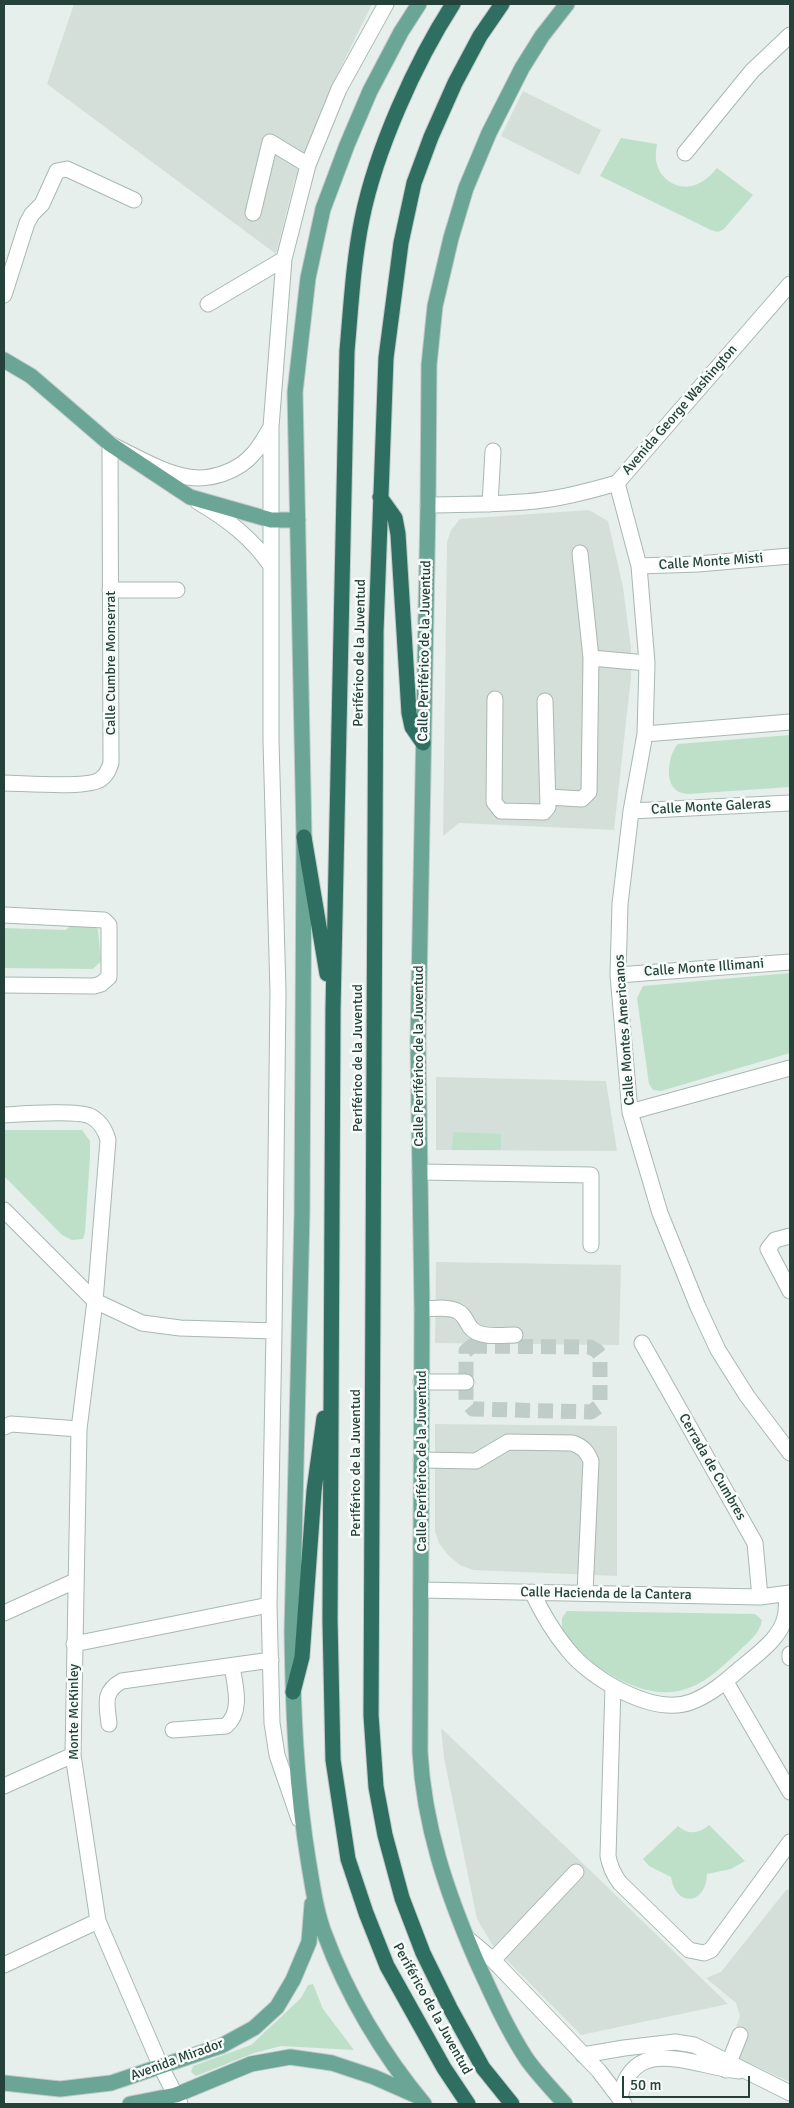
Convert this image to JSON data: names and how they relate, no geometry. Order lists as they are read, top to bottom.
{
  "streets": {
    "highway": ["Periférico de la Juventud"],
    "main road": ["Calle Periférico de la Juventud", "Avenida Mirador"],
    "street": [
      "Avenida George Washington",
      "Calle Monte Misti",
      "Calle Cumbre Monserrat",
      "Calle Monte Galeras",
      "Calle Monte Illimani",
      "Calle Montes Americanos",
      "Cerrada de Cumbres",
      "Calle Hacienda de la Cantera",
      "Monte McKinley"
    ]
  },
  "crossings": [
    ["Avenida George Washington", "Calle Periférico de la Juventud"],
    ["Avenida George Washington", "Calle Montes Americanos"],
    ["Calle Monte Misti", "Calle Montes Americanos"],
    ["Calle Periférico de la Juventud", "Calle Hacienda de la Cantera"],
    ["Calle Monte Galeras", "Calle Montes Americanos"],
    ["Calle Monte Illimani", "Calle Montes Americanos"],
    ["Cerrada de Cumbres", "Calle Hacienda de la Cantera"],
    ["Monte McKinley", "Avenida Mirador"]
  ],
  "scale_bar": "50 m"
}
